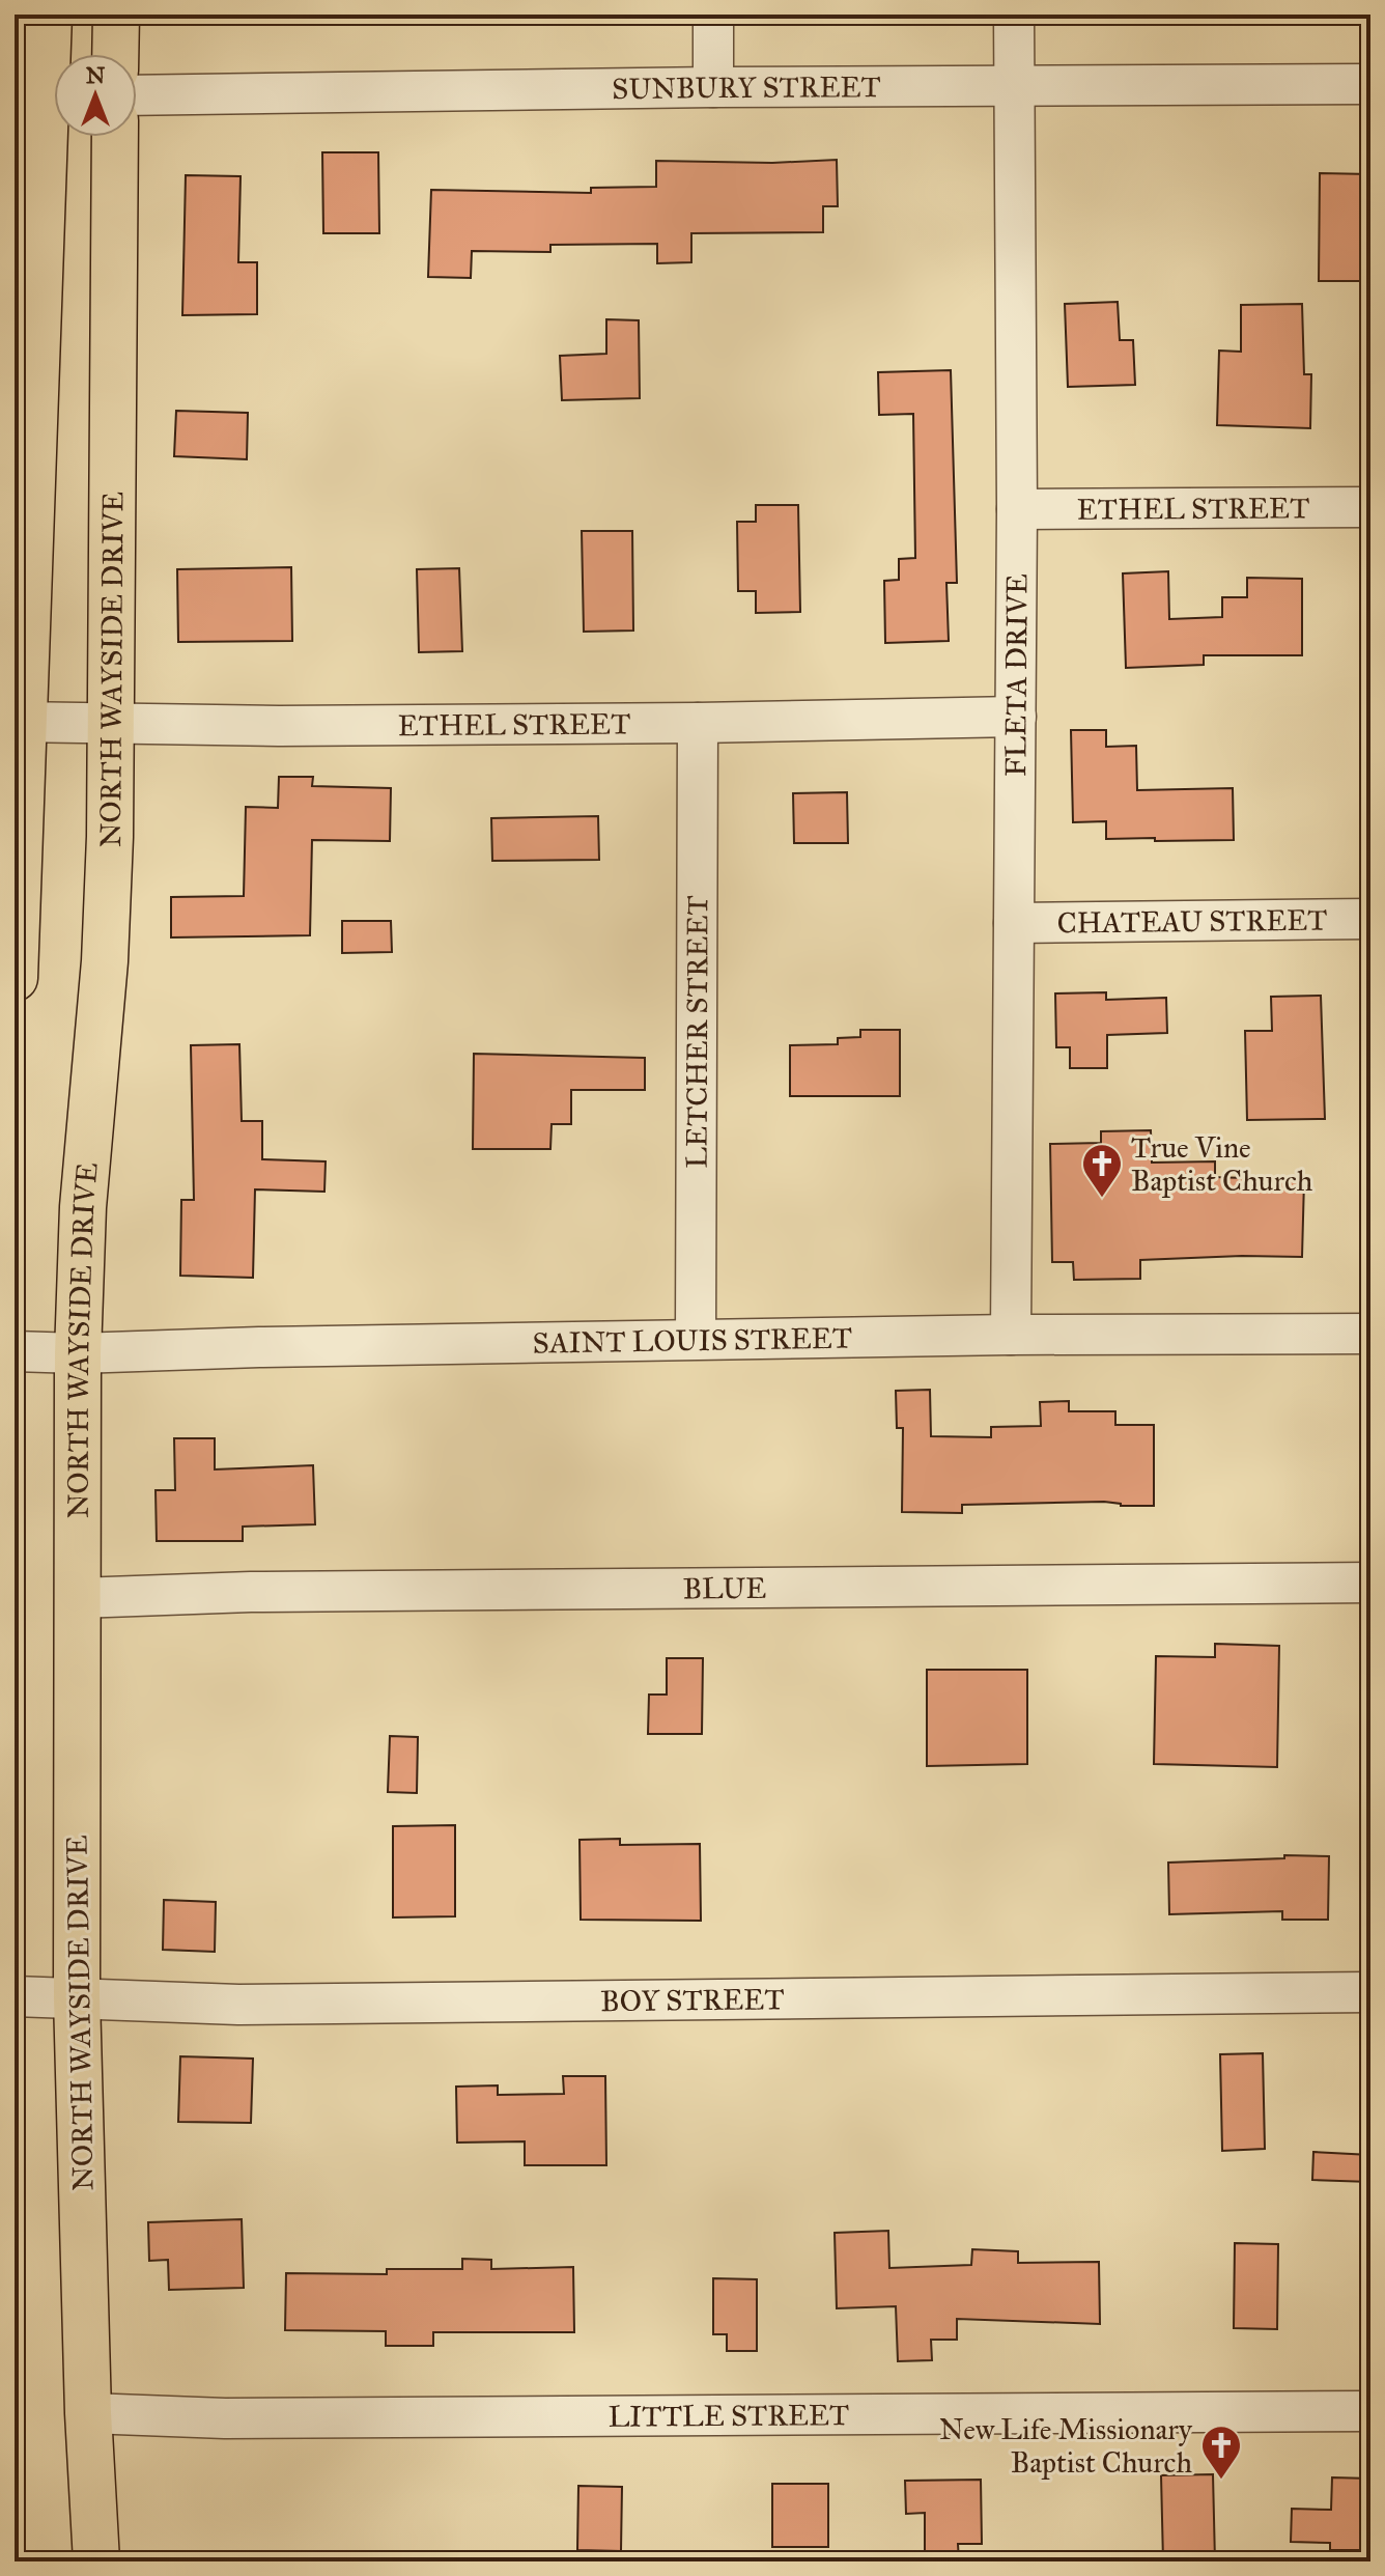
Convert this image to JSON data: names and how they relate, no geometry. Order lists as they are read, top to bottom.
{
  "streets": {
    "main road": ["NORTH WAYSIDE DRIVE"],
    "street": [
      "SUNBURY STREET",
      "ETHEL STREET",
      "FLETA DRIVE",
      "CHATEAU STREET",
      "LETCHER STREET",
      "SAINT LOUIS STREET",
      "BLUE",
      "BOY STREET",
      "LITTLE STREET"
    ]
  },
  "crossings": [
    ["SUNBURY STREET", "FLETA DRIVE"],
    ["ETHEL STREET", "NORTH WAYSIDE DRIVE"],
    ["ETHEL STREET", "FLETA DRIVE"],
    ["ETHEL STREET", "LETCHER STREET"],
    ["NORTH WAYSIDE DRIVE", "SAINT LOUIS STREET"],
    ["NORTH WAYSIDE DRIVE", "BLUE"],
    ["NORTH WAYSIDE DRIVE", "BOY STREET"],
    ["NORTH WAYSIDE DRIVE", "LITTLE STREET"],
    ["FLETA DRIVE", "CHATEAU STREET"],
    ["FLETA DRIVE", "SAINT LOUIS STREET"],
    ["LETCHER STREET", "SAINT LOUIS STREET"]
  ],
  "places": {
    "church": ["True Vine Baptist Church", "New Life Missionary Baptist Church"]
  },
  "north": "top"
}
